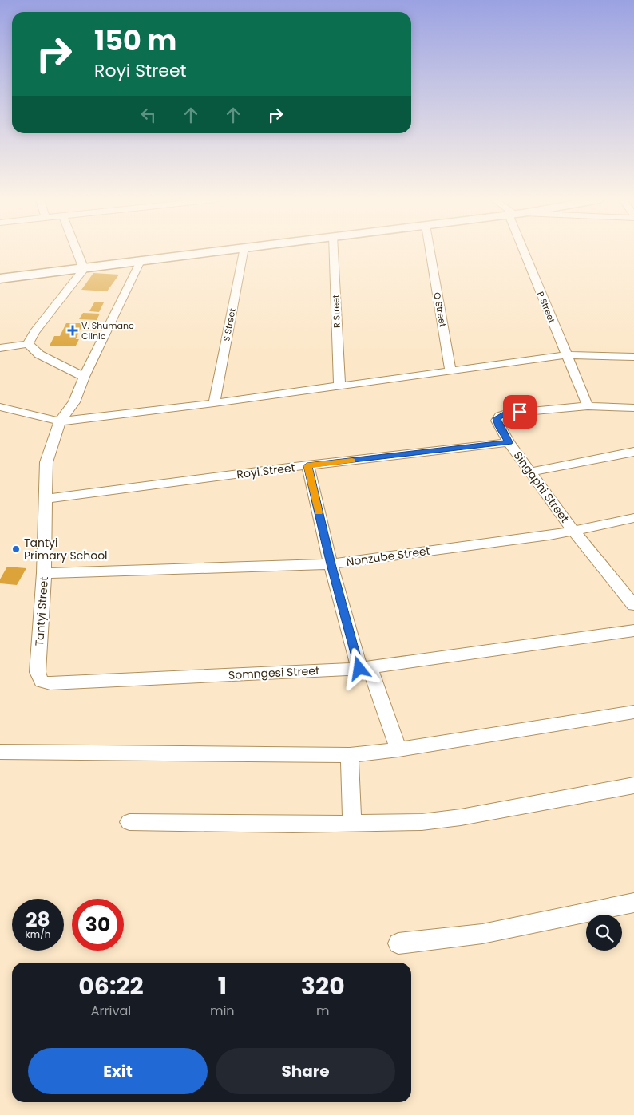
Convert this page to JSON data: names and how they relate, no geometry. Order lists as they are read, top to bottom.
{
  "streets": {
    "street": [
      "P Street",
      "Q Street",
      "R Street",
      "S Street",
      "Royi Street",
      "Singaphi Street",
      "Nonzube Street",
      "Tantyi Street",
      "Somngesi Street"
    ]
  },
  "crossings": [
    ["P Street", "Singaphi Street"],
    ["Royi Street", "Singaphi Street"],
    ["Royi Street", "Tantyi Street"],
    ["Singaphi Street", "Nonzube Street"],
    ["Nonzube Street", "Tantyi Street"],
    ["Tantyi Street", "Somngesi Street"]
  ],
  "places": {
    "health": ["V. Shumane Clinic"],
    "other": ["Tantyi Primary School"]
  },
  "page": {
    "turn": ["150 m", "Royi Street"],
    "speed": "28 km/h",
    "limit": "30",
    "eta": [
      "06:22",
      "Arrival",
      "1",
      "min",
      "320",
      "m"
    ],
    "buttons": ["Exit", "Share"]
  }
}
